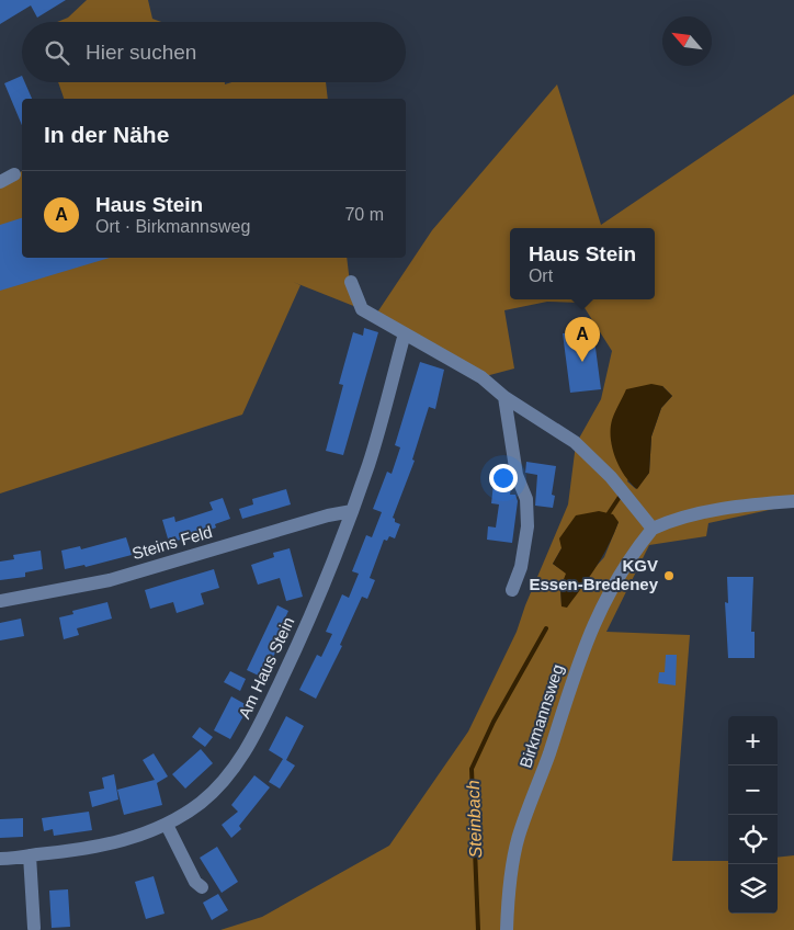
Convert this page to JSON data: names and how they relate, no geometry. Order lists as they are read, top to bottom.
{
  "streets": {
    "street": ["Steins Feld", "Am Haus Stein", "Birkmannsweg"]
  },
  "crossings": [
    ["Steins Feld", "Am Haus Stein"]
  ],
  "water": ["Steinbach"],
  "places": ["KGV Essen-Bredeney"],
  "north": "top left",
  "page": {
    "search": "Hier suchen",
    "heading": "In der Nähe",
    "list": [
      {
        "mark": "A",
        "name": "Haus Stein",
        "note": "Ort · Birkmannsweg",
        "value": "70 m"
      }
    ],
    "popup": ["Haus Stein", "Ort"],
    "pins": "A",
    "map_buttons": ["+", "−"]
  }
}
